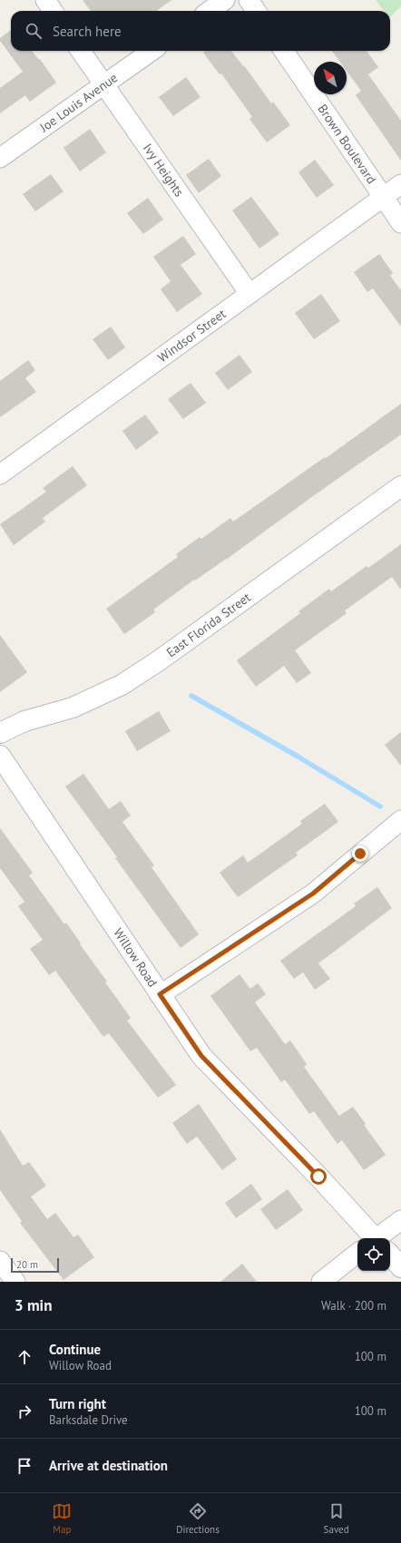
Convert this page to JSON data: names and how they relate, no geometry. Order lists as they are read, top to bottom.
{
  "streets": {
    "street": [
      "Joe Louis Avenue",
      "Brown Boulevard",
      "Ivy Heights",
      "Windsor Street",
      "East Florida Street",
      "Willow Road"
    ]
  },
  "crossings": [
    ["Joe Louis Avenue", "Ivy Heights"],
    ["Brown Boulevard", "Windsor Street"],
    ["Ivy Heights", "Windsor Street"]
  ],
  "scale_bar": "20 m",
  "north": "top left",
  "page": {
    "search": "Search here",
    "scale": "20 m",
    "heading": ["3 min", "Walk · 200 m"],
    "list": [
      ["Continue", "Willow Road", "100 m"],
      ["Turn right", "Barksdale Drive", "100 m"],
      "Arrive at destination"
    ],
    "nav": ["Map", "Directions", "Saved"]
  }
}
